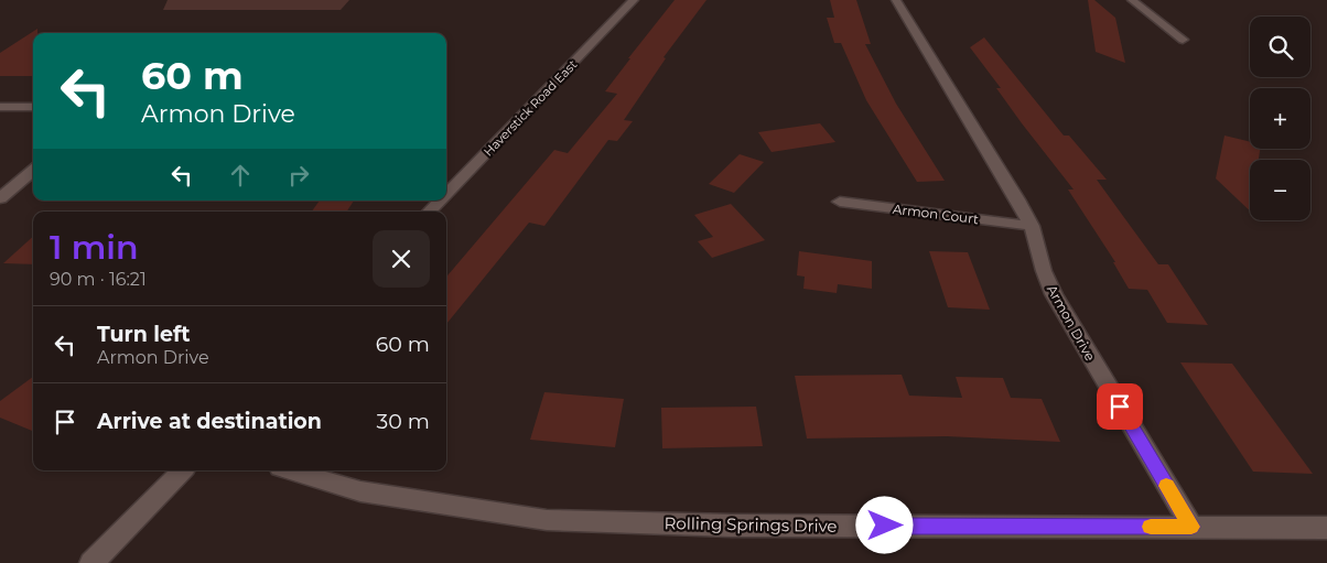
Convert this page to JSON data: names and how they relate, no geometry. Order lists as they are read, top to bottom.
{
  "streets": {
    "street": [
      "Haverstick Road East",
      "Armon Court",
      "Armon Drive",
      "Rolling Springs Drive"
    ]
  },
  "crossings": [
    ["Armon Court", "Armon Drive"],
    ["Armon Drive", "Rolling Springs Drive"]
  ],
  "page": {
    "map_buttons": ["+", "−"],
    "turn": ["60 m", "Armon Drive"],
    "heading": ["1 min", "90 m · 16:21"],
    "list": [
      {
        "name": "Turn left",
        "note": "Armon Drive",
        "value": "60 m"
      },
      {
        "name": "Arrive at destination",
        "value": "30 m"
      }
    ]
  }
}
